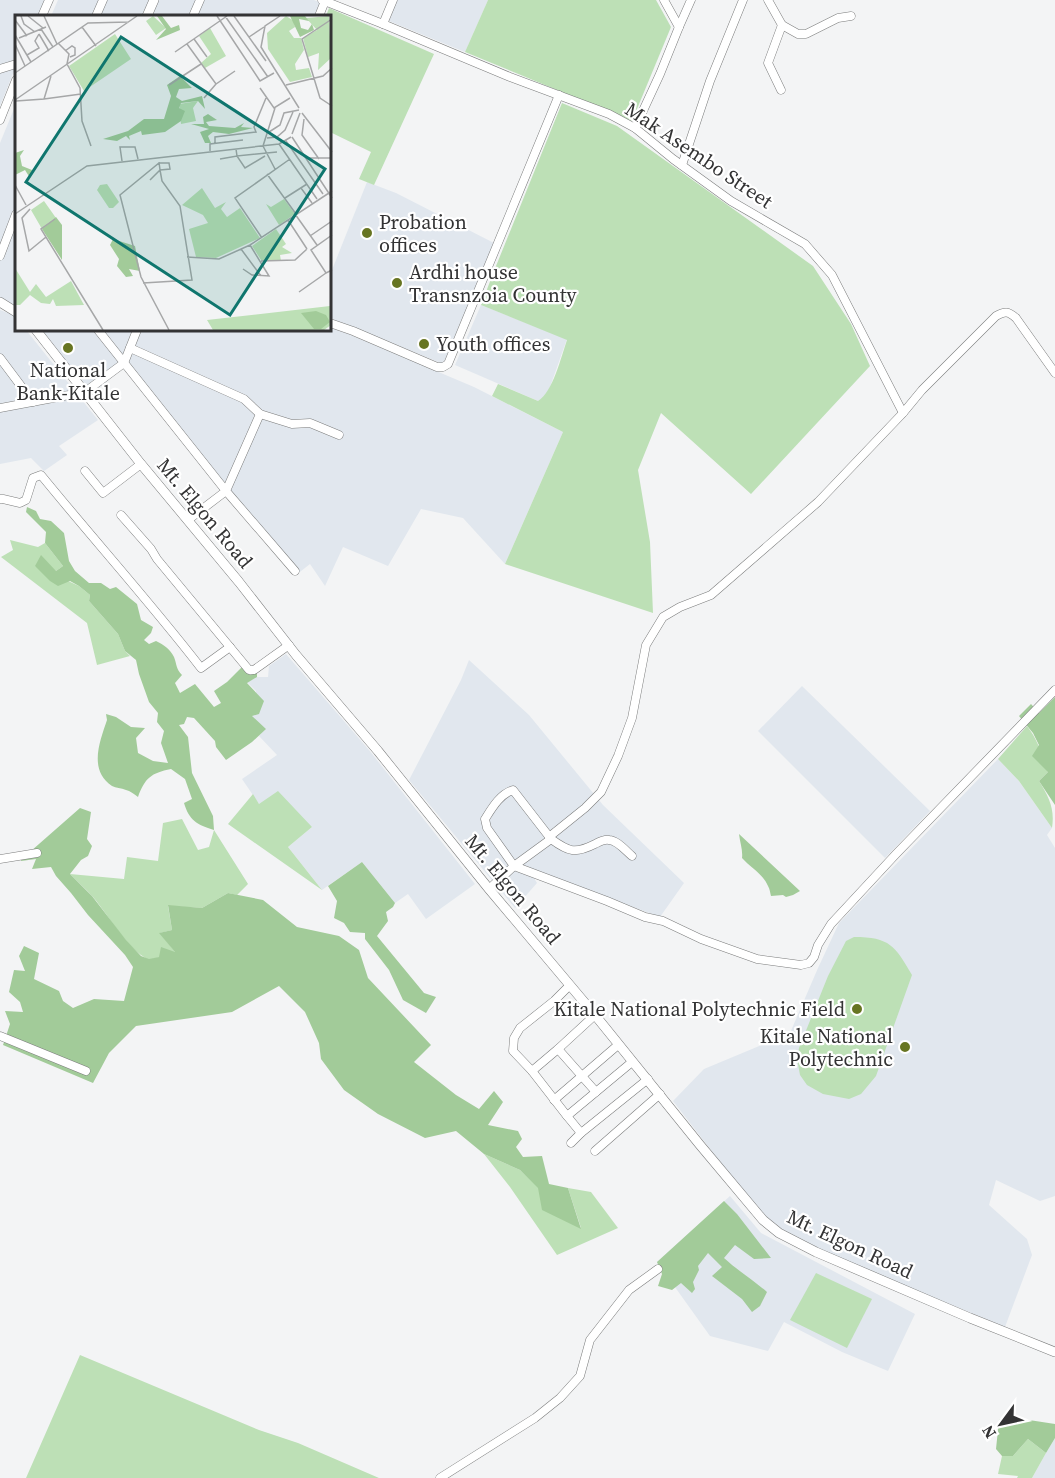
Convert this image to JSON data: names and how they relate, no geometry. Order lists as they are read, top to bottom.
{
  "streets": {
    "street": ["Mak Asembo Street", "Mt. Elgon Road"]
  },
  "places": [
    "Probation offices",
    "Ardhi house Transnzoia County",
    "Youth offices",
    "National Bank-Kitale",
    "Kitale National Polytechnic Field",
    "Kitale National Polytechnic"
  ],
  "north": "bottom left"
}
